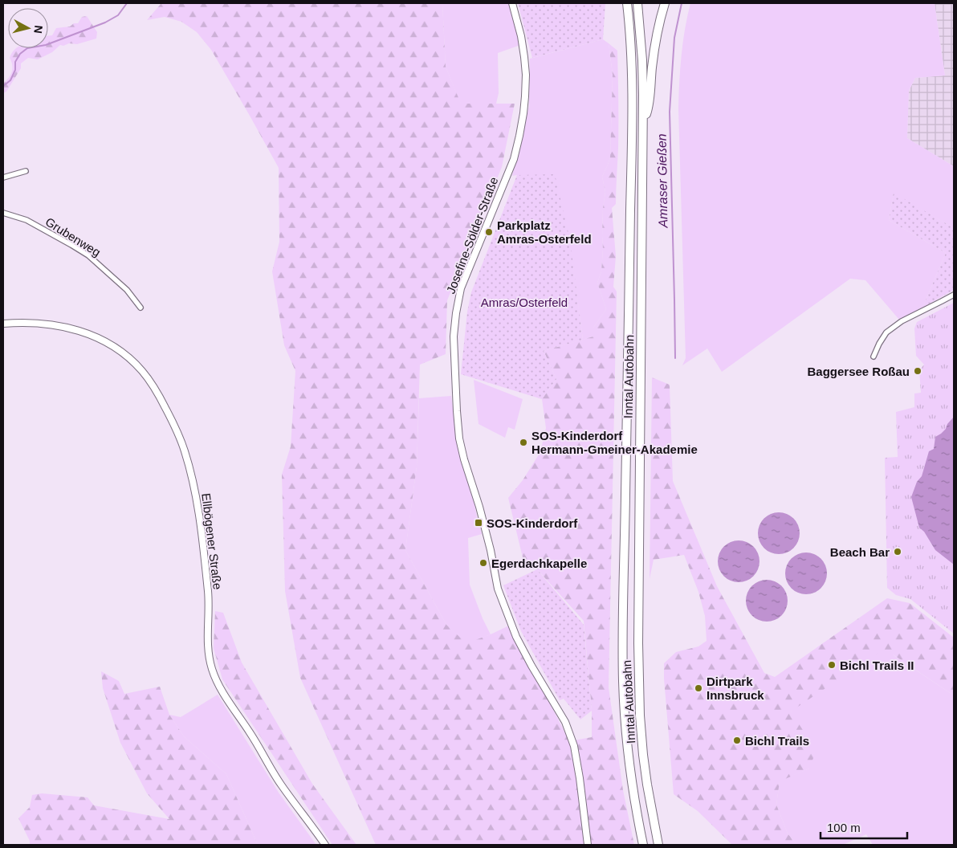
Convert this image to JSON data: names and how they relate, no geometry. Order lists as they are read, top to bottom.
{
  "streets": {
    "highway": ["Inntal Autobahn"],
    "main road": ["Josefine-Sölder-Straße", "Ellbögener Straße"],
    "street": ["Grubenweg"]
  },
  "water": ["Amraser Gießen"],
  "parks": ["Amras/Osterfeld"],
  "places": {
    "other": [
      "Parkplatz Amras-Osterfeld",
      "Baggersee Roßau",
      "SOS-Kinderdorf Hermann-Gmeiner-Akademie",
      "Beach Bar",
      "Egerdachkapelle",
      "Bichl Trails II",
      "Dirtpark Innsbruck",
      "Bichl Trails"
    ],
    "transit": ["SOS-Kinderdorf"]
  },
  "scale_bar": "100 m",
  "north": "right"
}
